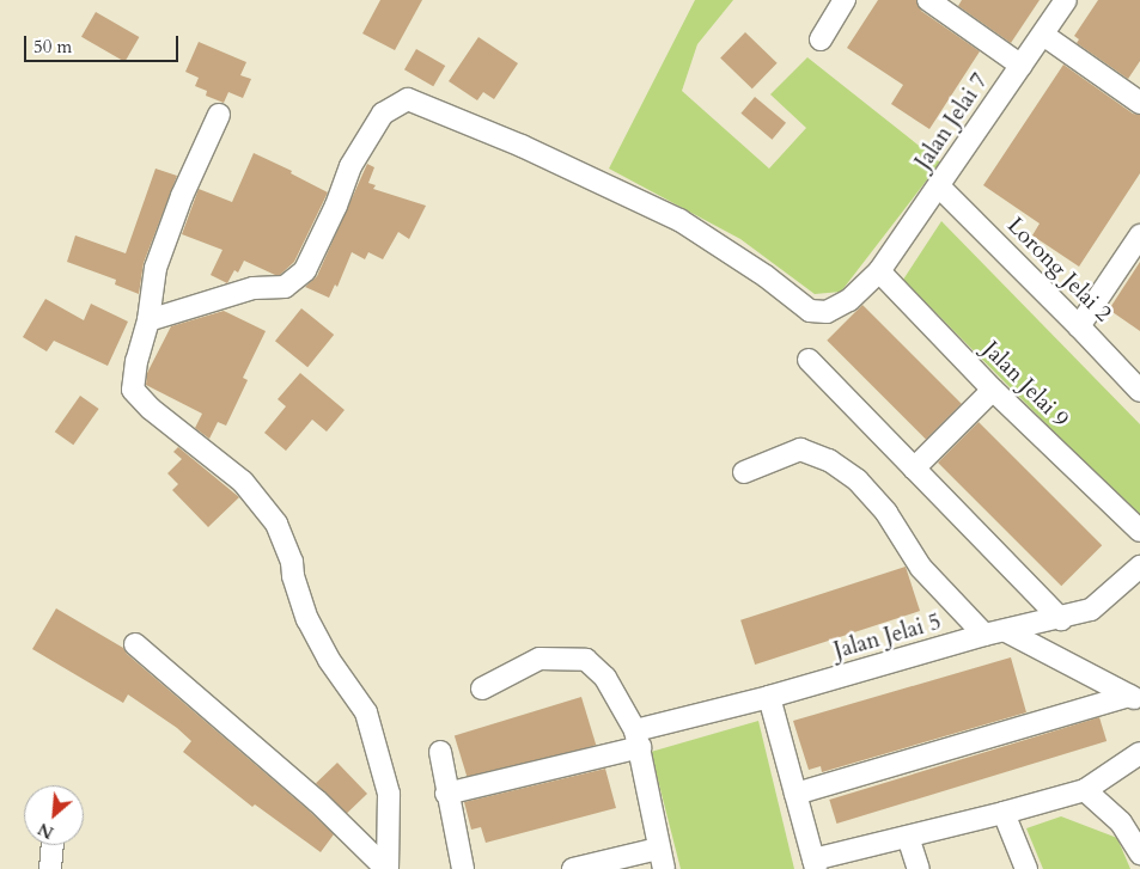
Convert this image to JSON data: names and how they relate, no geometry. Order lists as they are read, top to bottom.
{
  "streets": {
    "street": [
      "Jalan Jelai 7",
      "Lorong Jelai 2",
      "Jalan Jelai 9",
      "Jalan Jelai 5"
    ]
  },
  "crossings": [
    ["Jalan Jelai 7", "Lorong Jelai 2"],
    ["Jalan Jelai 7", "Jalan Jelai 9"]
  ],
  "scale_bar": "50 m",
  "north": "bottom left"
}
